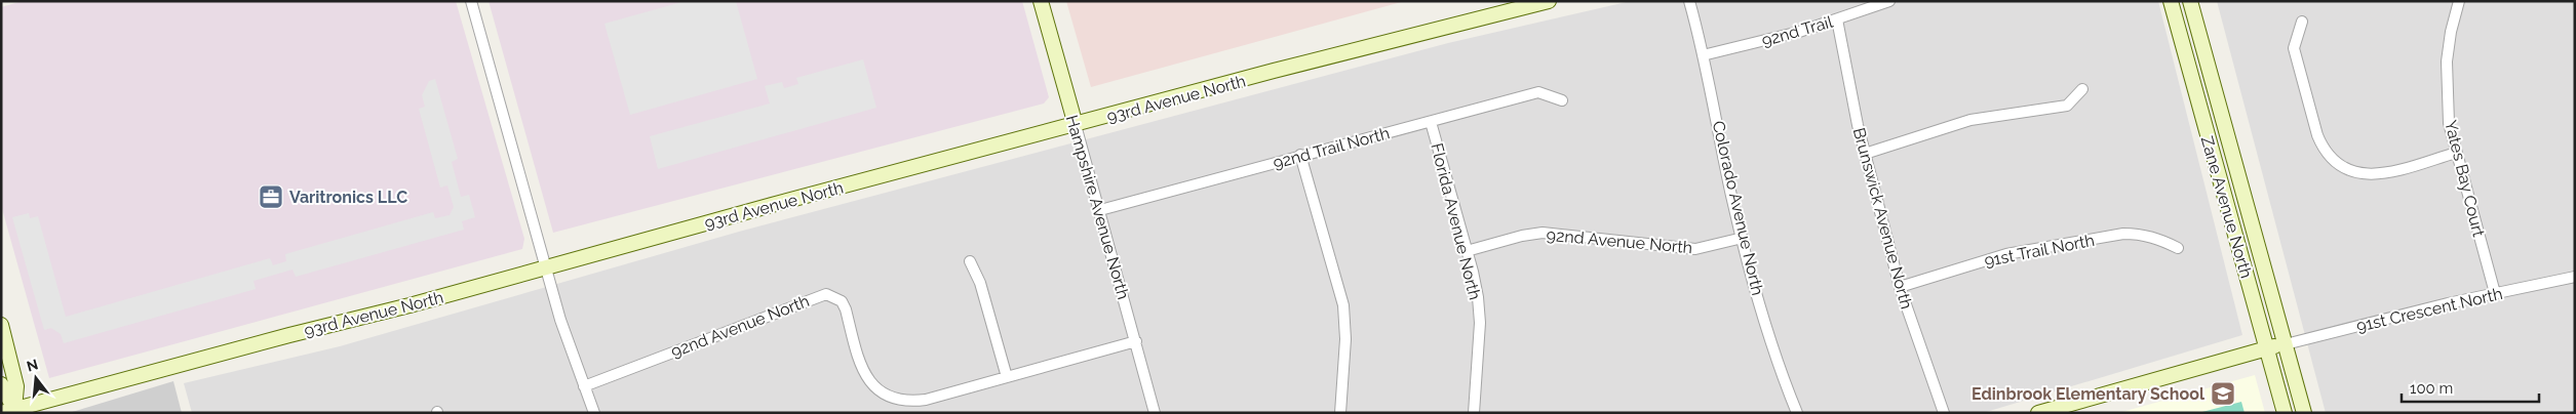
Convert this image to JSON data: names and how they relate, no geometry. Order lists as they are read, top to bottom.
{
  "streets": {
    "street": [
      "92nd Trail",
      "93rd Avenue North",
      "92nd Trail North",
      "Yates Bay Court",
      "Hampshire Avenue North",
      "Zane Avenue North",
      "Colorado Avenue North",
      "Brunswick Avenue North",
      "Florida Avenue North",
      "92nd Avenue North",
      "91st Trail North",
      "91st Crescent North"
    ]
  },
  "crossings": [
    ["92nd Trail", "Colorado Avenue North"],
    ["92nd Trail", "Brunswick Avenue North"],
    ["93rd Avenue North", "Hampshire Avenue North"],
    ["92nd Trail North", "Hampshire Avenue North"],
    ["92nd Trail North", "Florida Avenue North"],
    ["Yates Bay Court", "91st Crescent North"],
    ["Hampshire Avenue North", "92nd Avenue North"],
    ["Zane Avenue North", "91st Crescent North"],
    ["Colorado Avenue North", "92nd Avenue North"],
    ["Brunswick Avenue North", "91st Trail North"],
    ["Florida Avenue North", "92nd Avenue North"]
  ],
  "places": {
    "office": ["Varitronics LLC"],
    "school or university": ["Edinbrook Elementary School"]
  },
  "scale_bar": "100 m",
  "north": "top"
}
